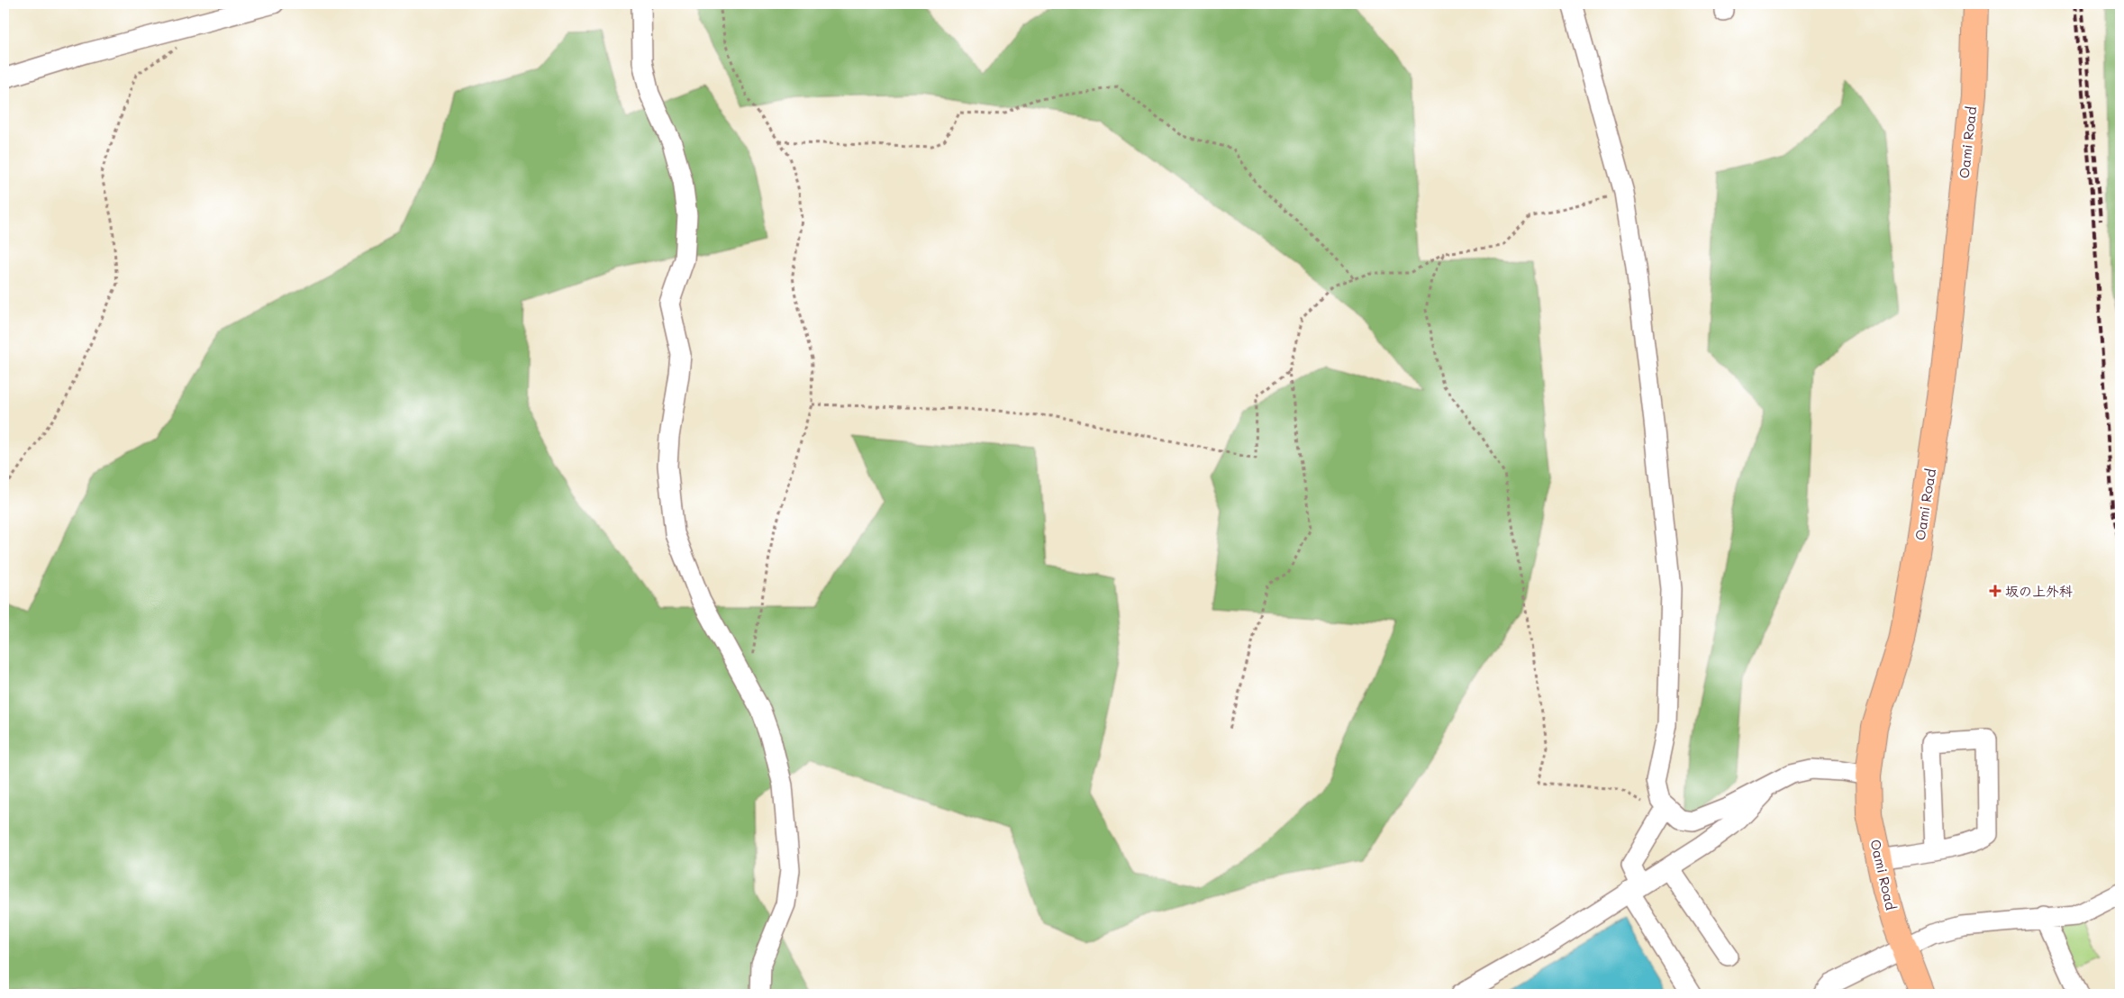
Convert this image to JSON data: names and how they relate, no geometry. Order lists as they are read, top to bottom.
{
  "streets": {
    "main road": ["Oami Road"]
  },
  "places": {
    "health": ["坂の上外科"]
  }
}
